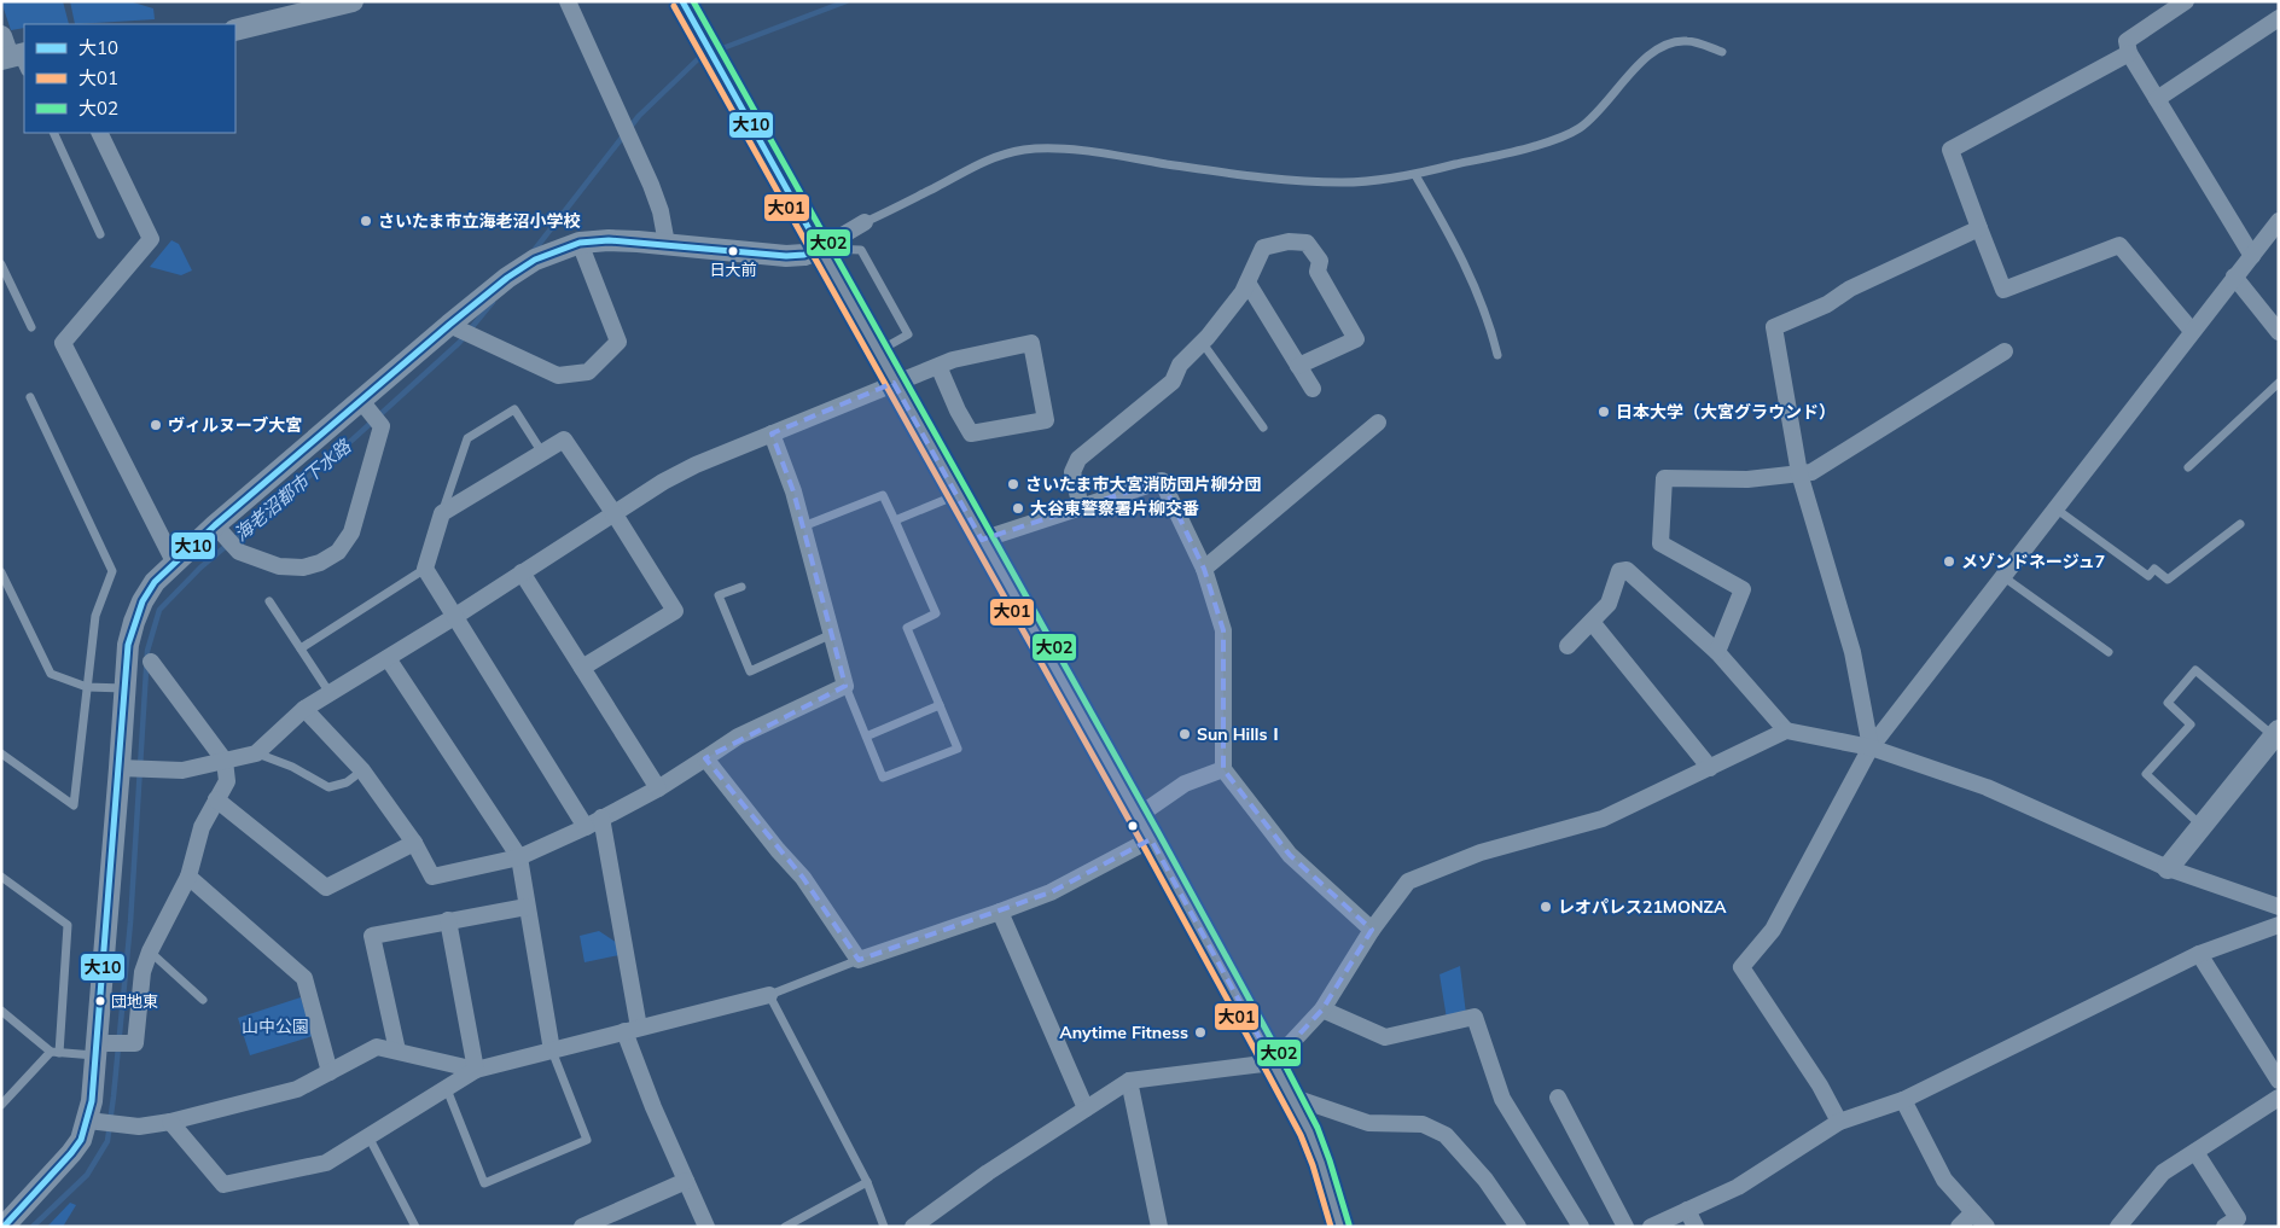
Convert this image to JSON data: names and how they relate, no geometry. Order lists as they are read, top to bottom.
{
  "water": ["海老沼都市下水路"],
  "parks": ["山中公園"],
  "places": [
    "さいたま市立海老沼小学校",
    "日大前",
    "日本大学（大宮グラウンド）",
    "ヴィルヌーブ大宮",
    "さいたま市大宮消防団片柳分団",
    "大谷東警察署片柳交番",
    "メゾンドネージュ7",
    "Sun HillsⅠ",
    "レオパレス21MONZA",
    "団地東",
    "Anytime Fitness"
  ],
  "lines": ["transit line 大10", "transit line 大02", "transit line 大01"],
  "legend": ["大10", "大01", "大02"]
}
